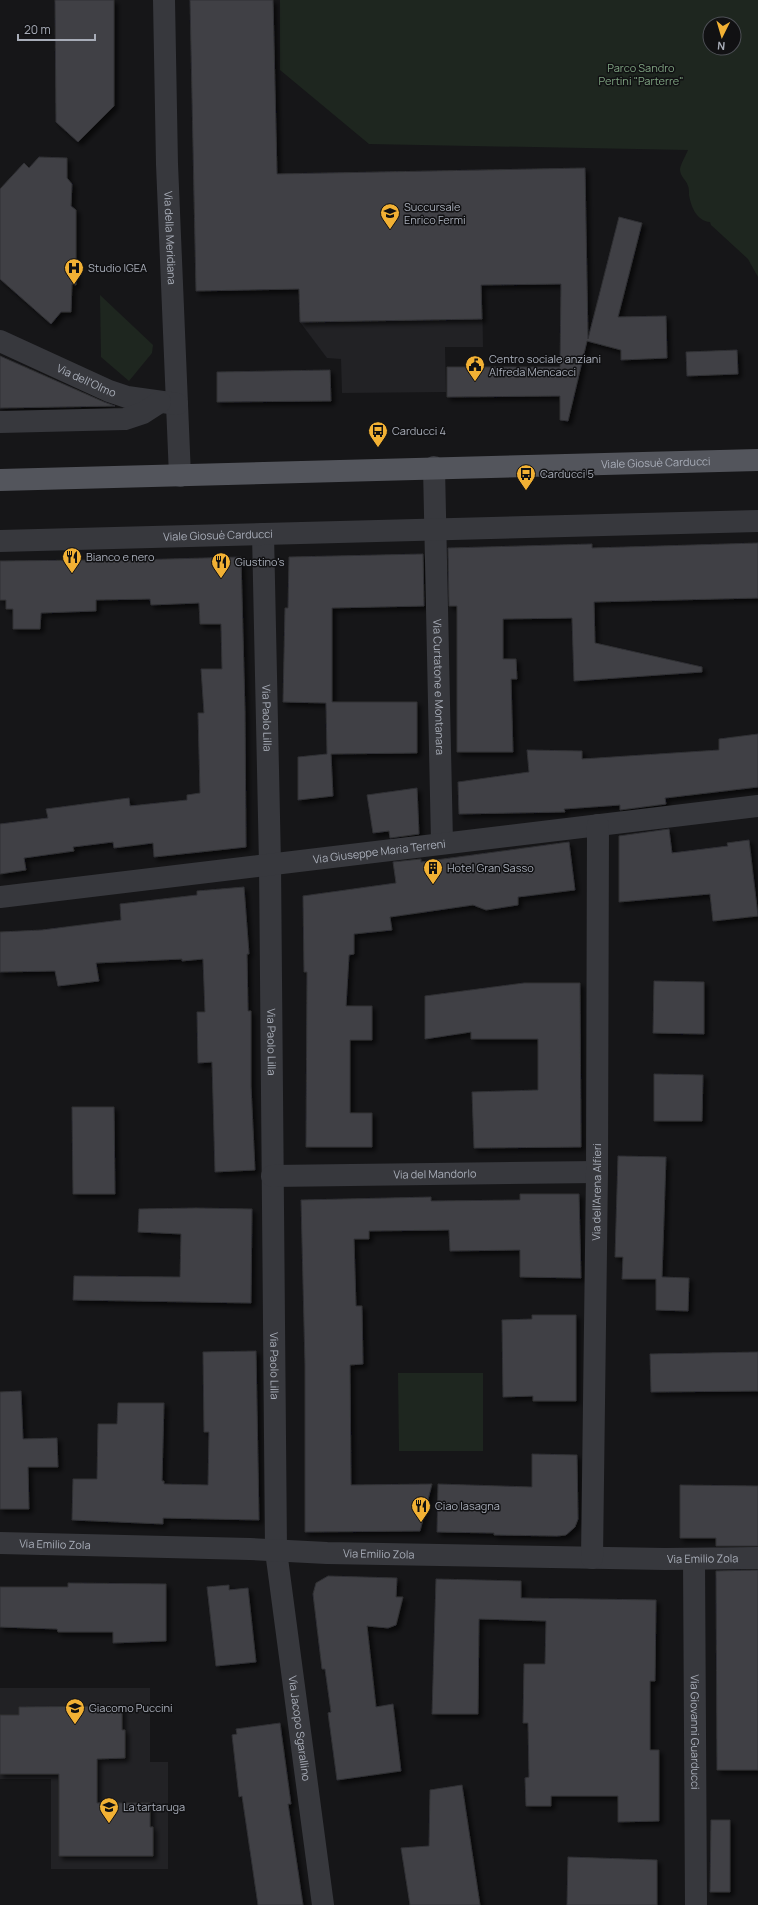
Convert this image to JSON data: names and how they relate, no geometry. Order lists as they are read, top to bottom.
{
  "streets": {
    "main road": ["Viale Giosuè Carducci"],
    "street": [
      "Via della Meridiana",
      "Via dell'Olmo",
      "Via Curtatone e Montanara",
      "Via Paolo Lilla",
      "Via Giuseppe Maria Terreni",
      "Via del Mandorlo",
      "Via dell'Arena Alfieri",
      "Via Emilio Zola",
      "Via Jacopo Sgarallino",
      "Via Giovanni Guarducci"
    ]
  },
  "crossings": [
    ["Via della Meridiana", "Via dell'Olmo"],
    ["Via della Meridiana", "Viale Giosuè Carducci"],
    ["Viale Giosuè Carducci", "Via Curtatone e Montanara"],
    ["Viale Giosuè Carducci", "Via Paolo Lilla"],
    ["Via Curtatone e Montanara", "Via Giuseppe Maria Terreni"],
    ["Via Paolo Lilla", "Via Giuseppe Maria Terreni"],
    ["Via Paolo Lilla", "Via del Mandorlo"],
    ["Via Paolo Lilla", "Via Emilio Zola"],
    ["Via Paolo Lilla", "Via Jacopo Sgarallino"],
    ["Via Giuseppe Maria Terreni", "Via dell'Arena Alfieri"],
    ["Via del Mandorlo", "Via dell'Arena Alfieri"],
    ["Via dell'Arena Alfieri", "Via Emilio Zola"],
    ["Via Emilio Zola", "Via Jacopo Sgarallino"],
    ["Via Emilio Zola", "Via Giovanni Guarducci"]
  ],
  "parks": ["Parco Sandro Pertini \"Parterre\""],
  "places": {
    "school or university": ["Succursale Enrico Fermi", "Giacomo Puccini", "La tartaruga"],
    "hospital": ["Studio IGEA"],
    "public building": ["Centro sociale anziani Alfreda Mencacci"],
    "bus stop": ["Carducci 4", "Carducci 5"],
    "restaurant": ["Bianco e nero", "Giustino's", "Ciao lasagna"],
    "building": ["Hotel Gran Sasso"]
  },
  "scale_bar": "20 m",
  "north": "bottom"
}
